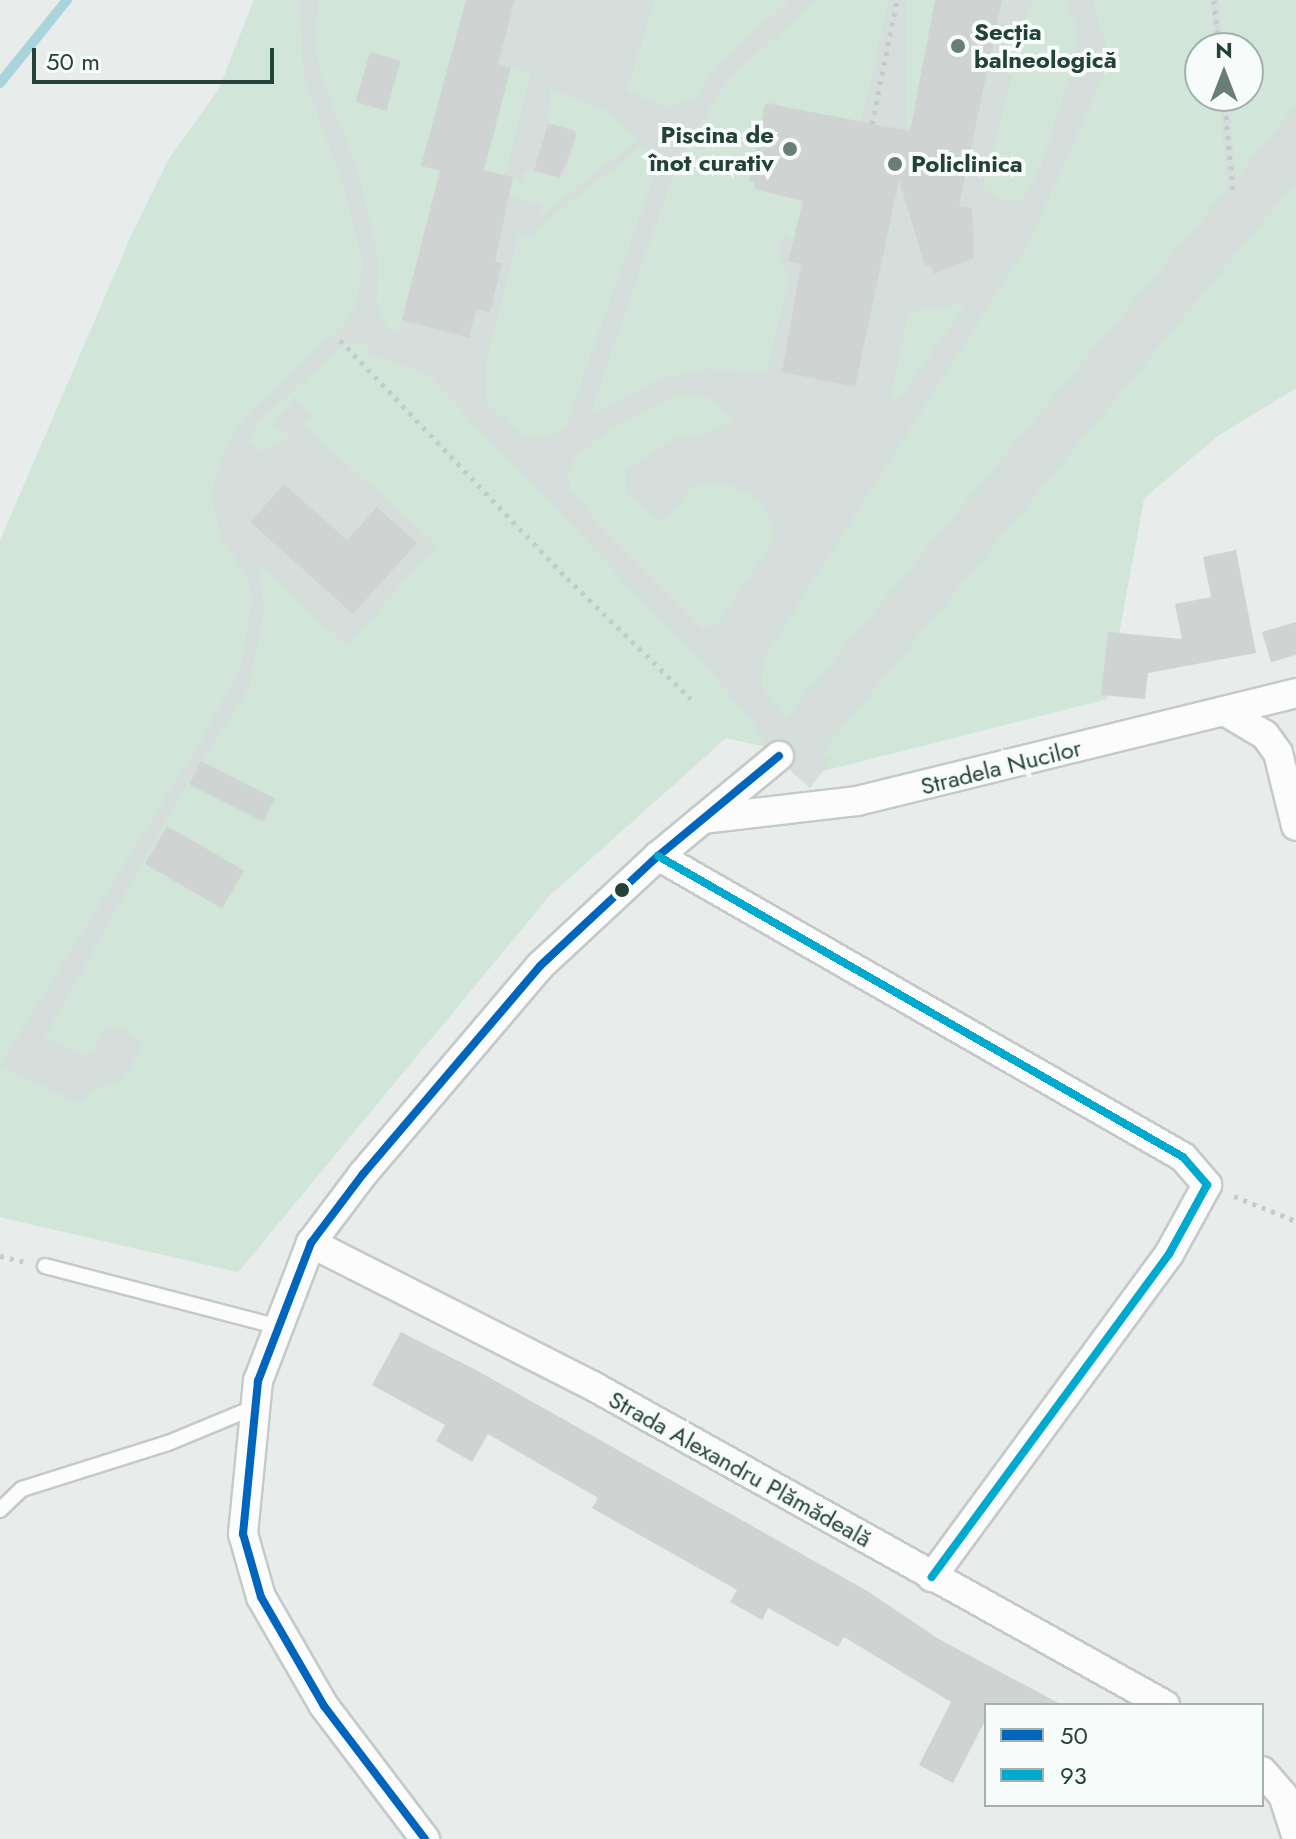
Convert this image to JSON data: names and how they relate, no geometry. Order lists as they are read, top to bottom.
{
  "streets": {
    "street": ["Stradela Nucilor", "Strada Alexandru Plămădeală"]
  },
  "places": ["Secția balneologică", "Piscina de înot curativ", "Policlinica"],
  "lines": ["transit line 50", "transit line 93"],
  "legend": ["50", "93"],
  "scale_bar": "50 m",
  "north": "top"
}
